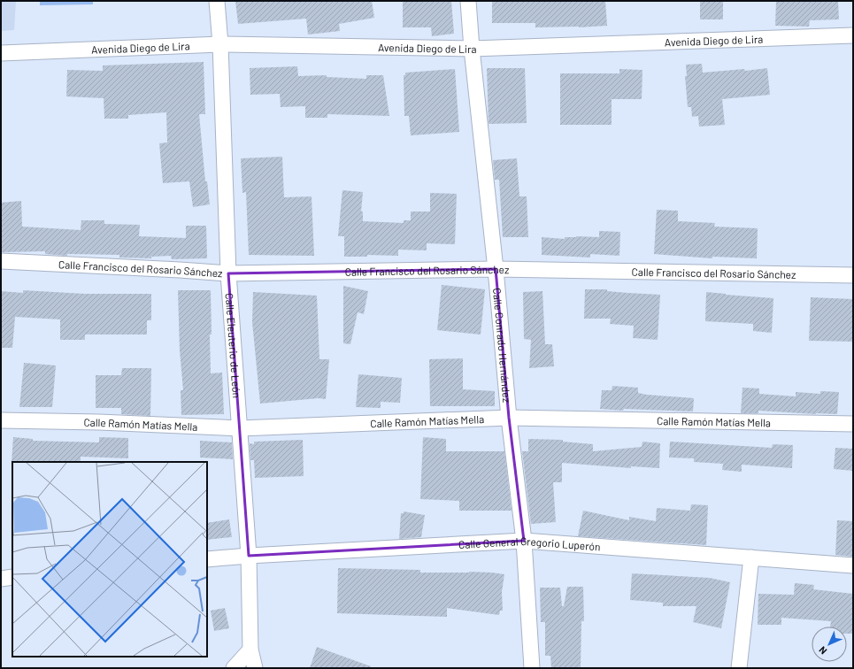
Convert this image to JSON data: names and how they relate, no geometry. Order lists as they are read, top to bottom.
{
  "streets": {
    "street": [
      "Avenida Diego de Lira",
      "Calle Francisco del Rosario Sánchez",
      "Calle Eleuterio de León",
      "Calle Conrado Hernández",
      "Calle Ramón Matías Mella",
      "Calle General Gregorio Luperón"
    ]
  },
  "crossings": [
    ["Avenida Diego de Lira", "Calle Eleuterio de León"],
    ["Avenida Diego de Lira", "Calle Conrado Hernández"],
    ["Calle Francisco del Rosario Sánchez", "Calle Eleuterio de León"],
    ["Calle Francisco del Rosario Sánchez", "Calle Conrado Hernández"],
    ["Calle Eleuterio de León", "Calle Ramón Matías Mella"],
    ["Calle Eleuterio de León", "Calle General Gregorio Luperón"],
    ["Calle Conrado Hernández", "Calle Ramón Matías Mella"],
    ["Calle Conrado Hernández", "Calle General Gregorio Luperón"]
  ],
  "north": "bottom left"
}
